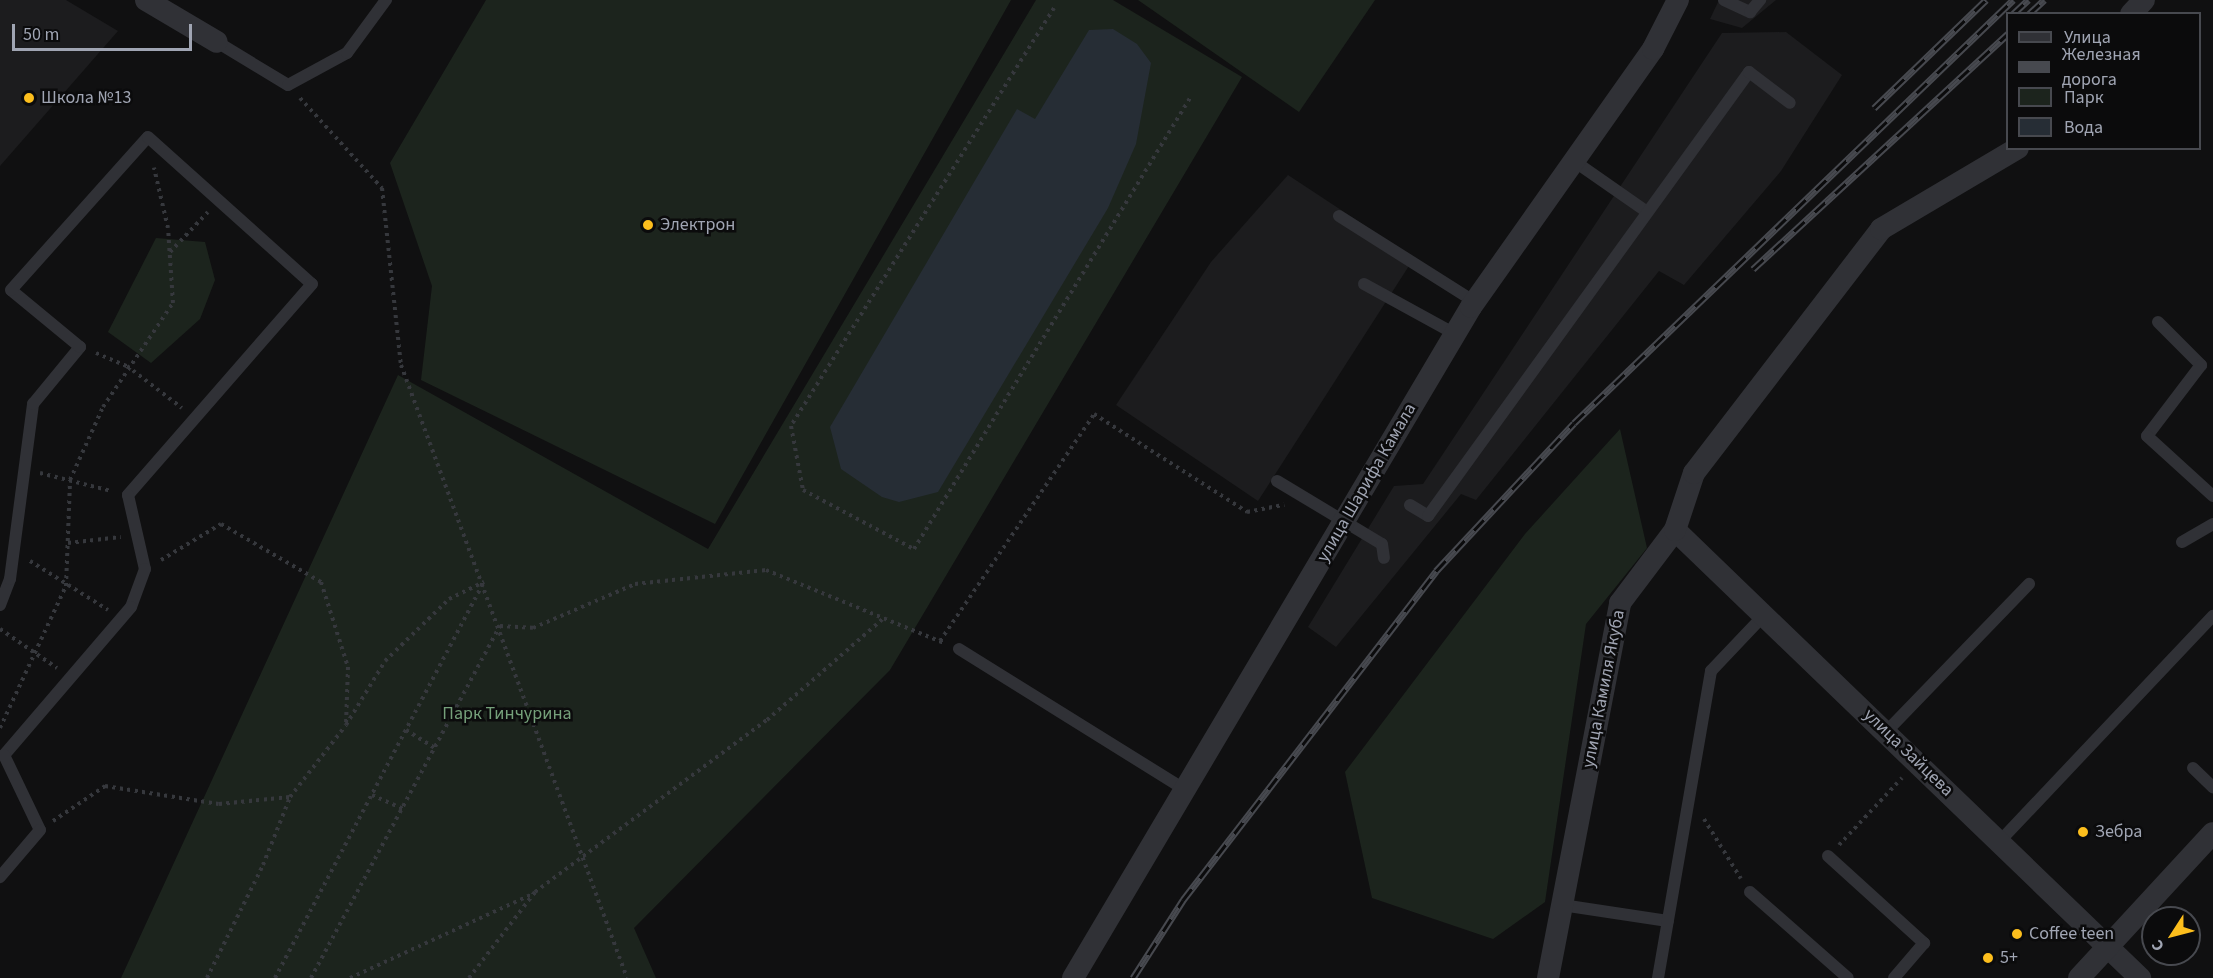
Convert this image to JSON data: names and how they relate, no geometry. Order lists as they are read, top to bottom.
{
  "streets": {
    "street": ["улица Шарифа Камала", "улица Камиля Якуба", "улица Зайцева"]
  },
  "crossings": [
    ["улица Камиля Якуба", "улица Зайцева"]
  ],
  "parks": ["Парк Тинчурина"],
  "places": [
    "Школа №13",
    "Электрон",
    "Зебра",
    "Coffee teen",
    "5+"
  ],
  "legend": [
    "Улица",
    "Железная дорога",
    "Парк",
    "Вода"
  ],
  "scale_bar": "50 m",
  "north": "bottom left"
}
